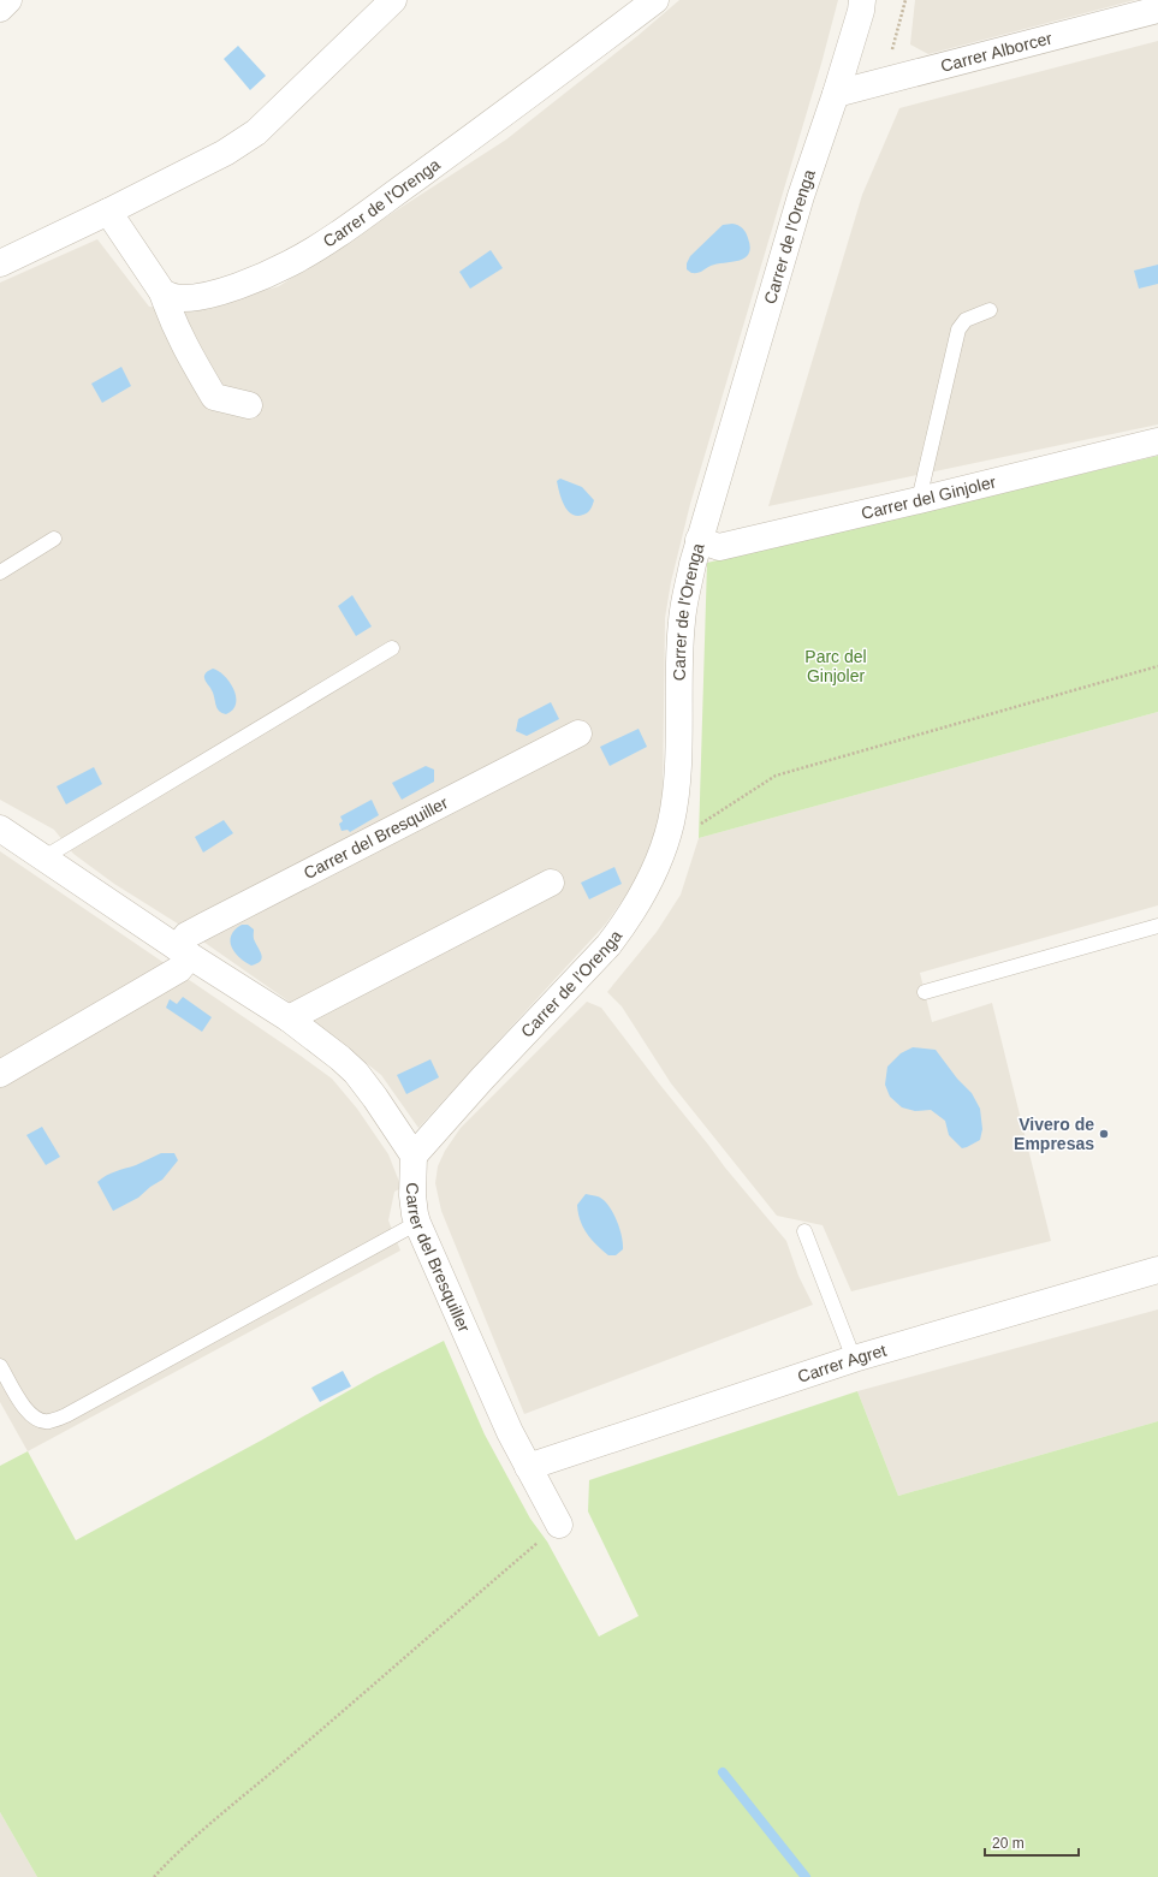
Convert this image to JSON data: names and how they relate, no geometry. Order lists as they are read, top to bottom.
{
  "streets": {
    "street": [
      "Carrer Alborcer",
      "Carrer de l'Orenga",
      "Carrer del Ginjoler",
      "Carrer del Bresquiller",
      "Carrer Agret"
    ]
  },
  "crossings": [
    ["Carrer Alborcer", "Carrer de l'Orenga"],
    ["Carrer de l'Orenga", "Carrer del Ginjoler"],
    ["Carrer de l'Orenga", "Carrer del Bresquiller"],
    ["Carrer del Bresquiller", "Carrer Agret"]
  ],
  "parks": ["Parc del Ginjoler"],
  "places": ["Vivero de Empresas"],
  "scale_bar": "20 m"
}
